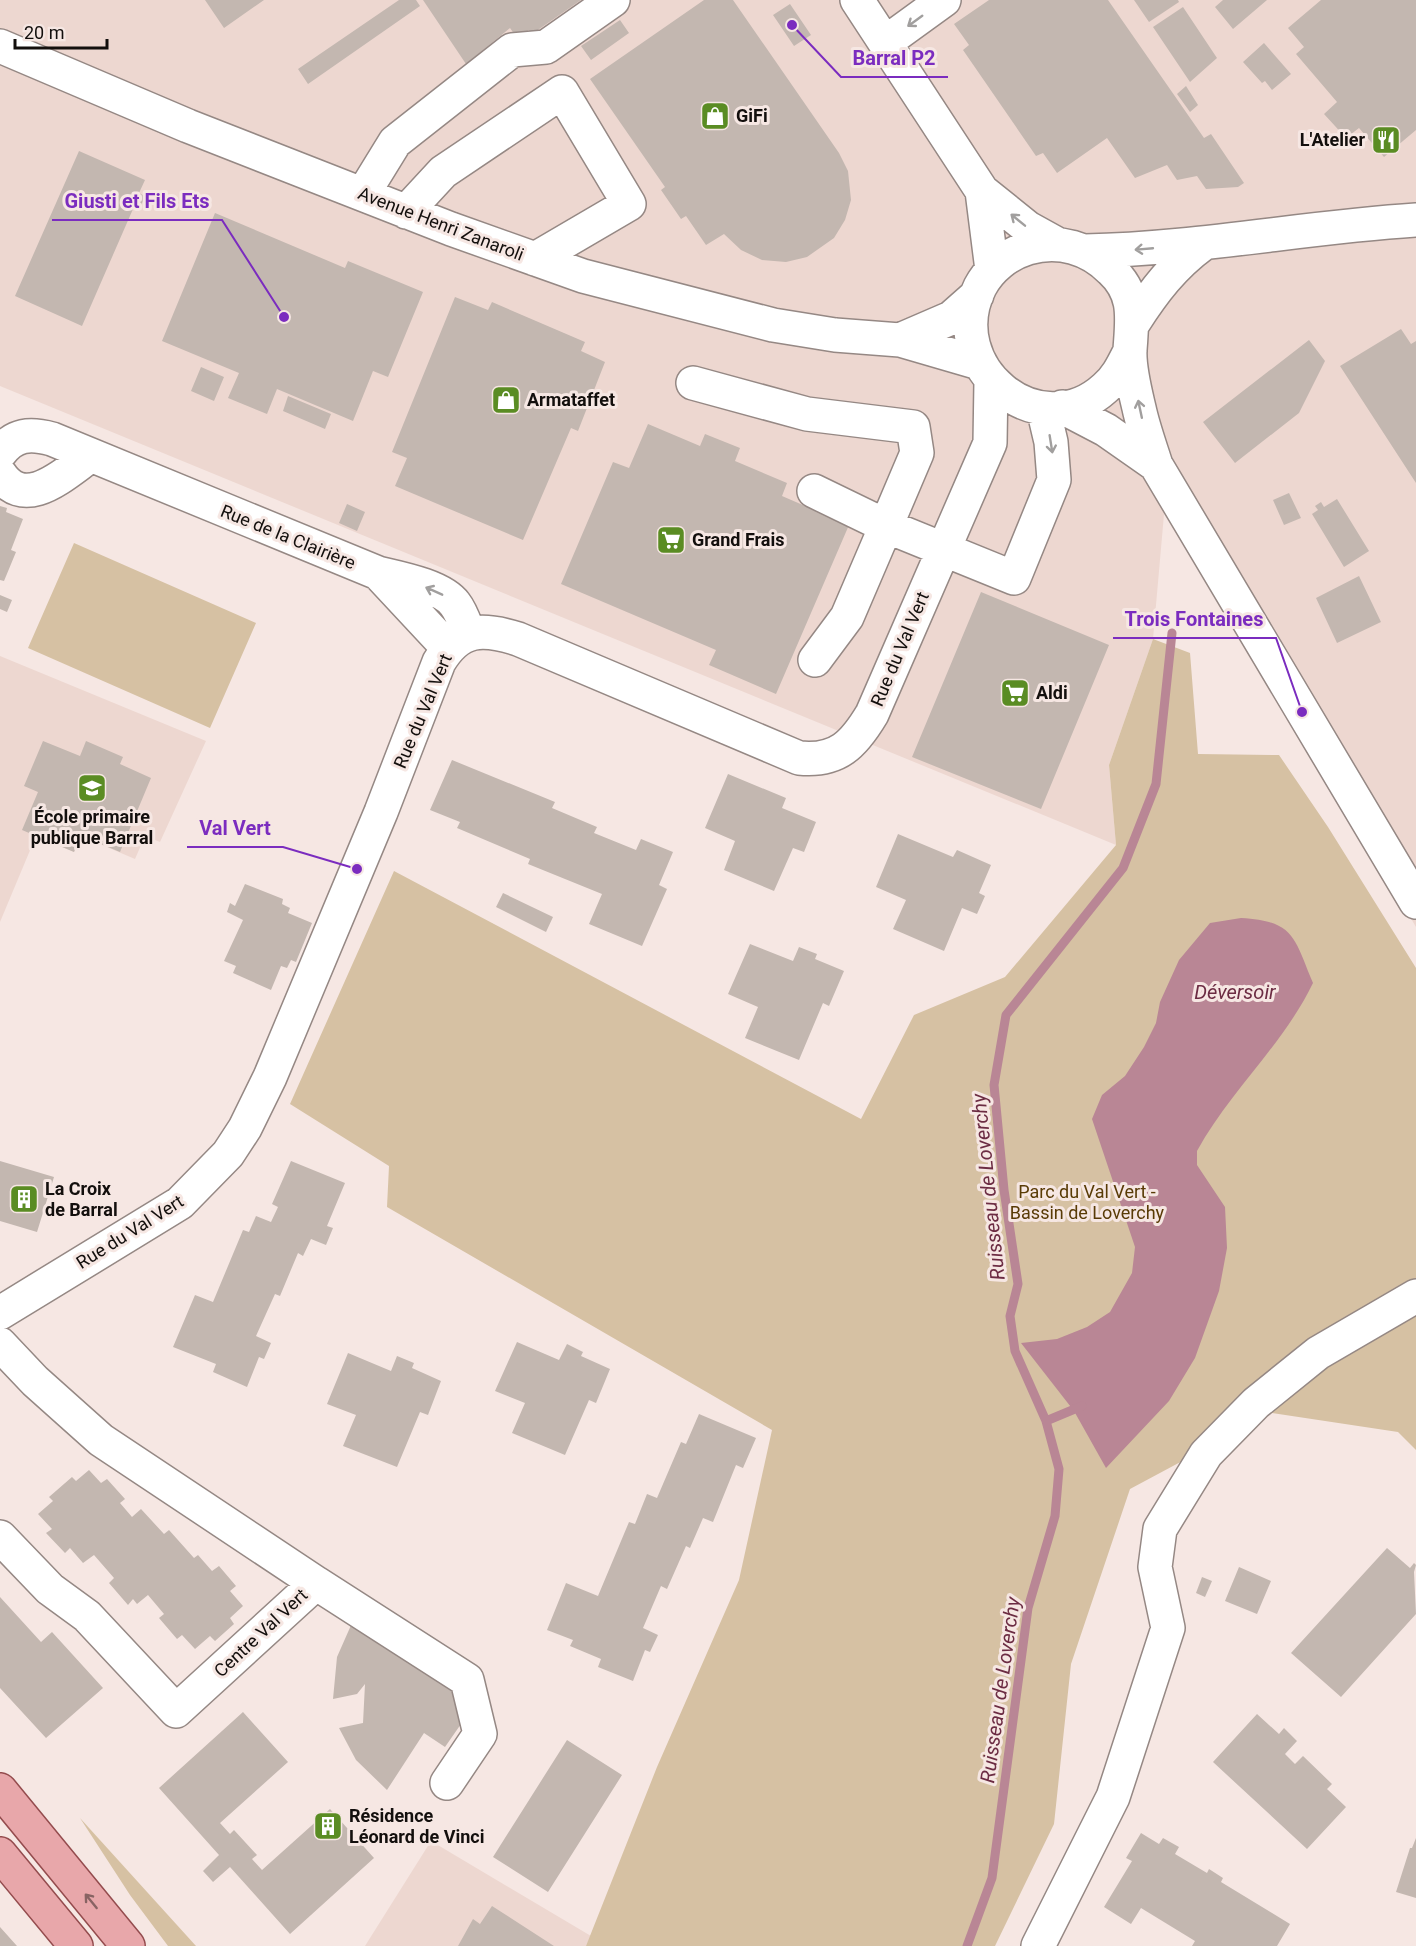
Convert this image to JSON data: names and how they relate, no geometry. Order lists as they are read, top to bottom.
{
  "streets": {
    "street": [
      "Avenue Henri Zanaroli",
      "Rue de la Clairière",
      "Rue du Val Vert",
      "Centre Val Vert"
    ]
  },
  "crossings": [
    ["Avenue Henri Zanaroli", "Rue du Val Vert"],
    ["Rue de la Clairière", "Rue du Val Vert"]
  ],
  "water": ["Déversoir", "Ruisseau de Loverchy"],
  "parks": ["Parc du Val Vert - Bassin de Loverchy"],
  "places": {
    "other": [
      "Barral P2",
      "Giusti et Fils Ets",
      "Trois Fontaines",
      "Val Vert"
    ],
    "shop": ["GiFi", "Armataffet"],
    "restaurant": ["L'Atelier"],
    "supermarket": ["Grand Frais", "Aldi"],
    "school or university": ["École primaire publique Barral"],
    "building": ["La Croix de Barral", "Résidence Léonard de Vinci"]
  },
  "scale_bar": "20 m"
}
